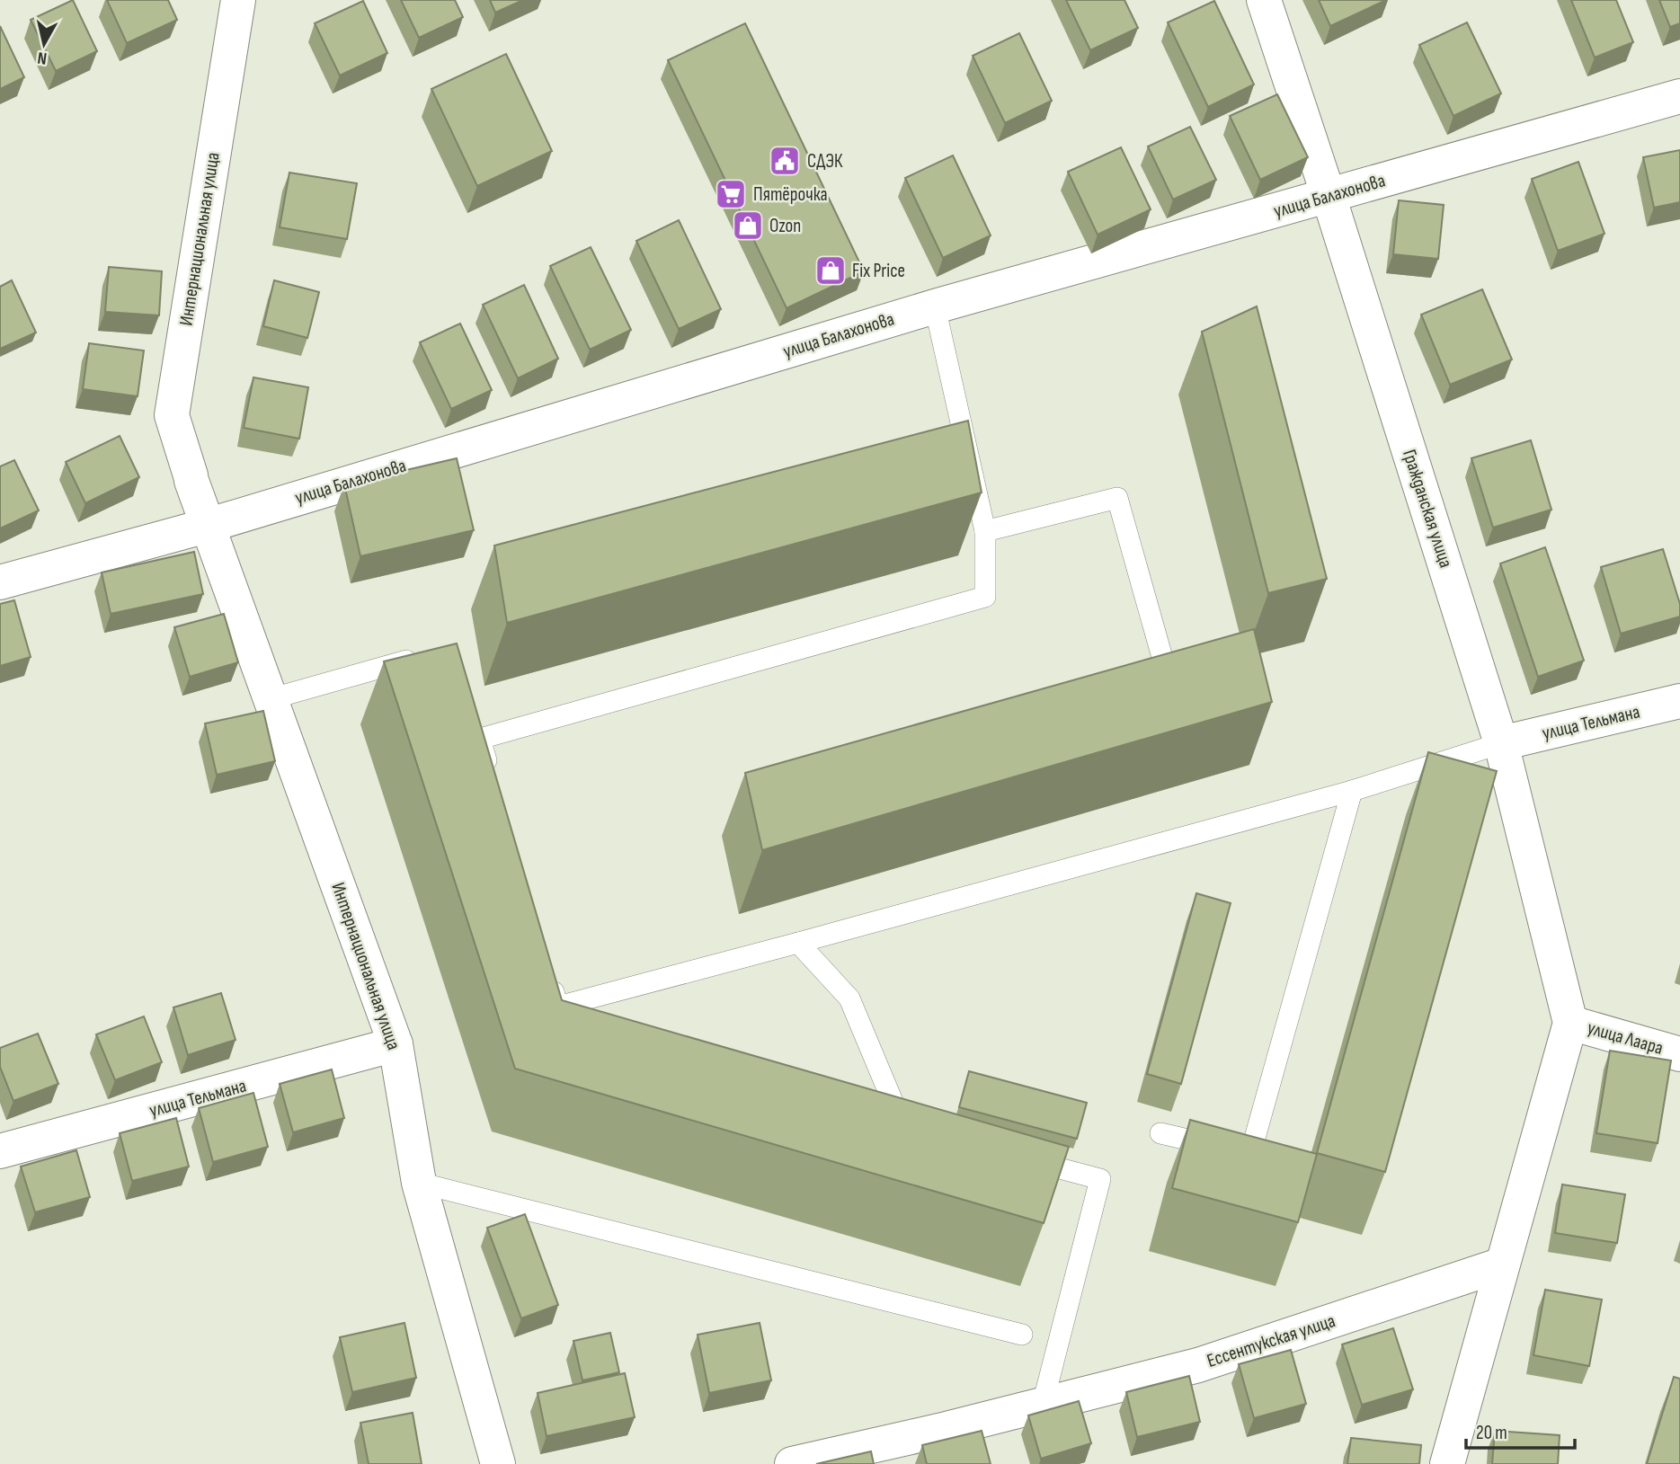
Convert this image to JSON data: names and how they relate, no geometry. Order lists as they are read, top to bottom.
{
  "streets": {
    "street": [
      "улица Балахонова",
      "Интернациональная улица",
      "Гражданская улица",
      "улица Тельмана",
      "улица Лаара",
      "Ессентукская улица"
    ]
  },
  "crossings": [
    ["улица Балахонова", "Интернациональная улица"],
    ["улица Балахонова", "Гражданская улица"],
    ["Интернациональная улица", "улица Тельмана"],
    ["Гражданская улица", "улица Тельмана"],
    ["Гражданская улица", "улица Лаара"]
  ],
  "places": {
    "public building": ["СДЭК"],
    "supermarket": ["Пятёрочка"],
    "shop": ["Ozon", "Fix Price"]
  },
  "scale_bar": "20 m",
  "north": "bottom"
}
